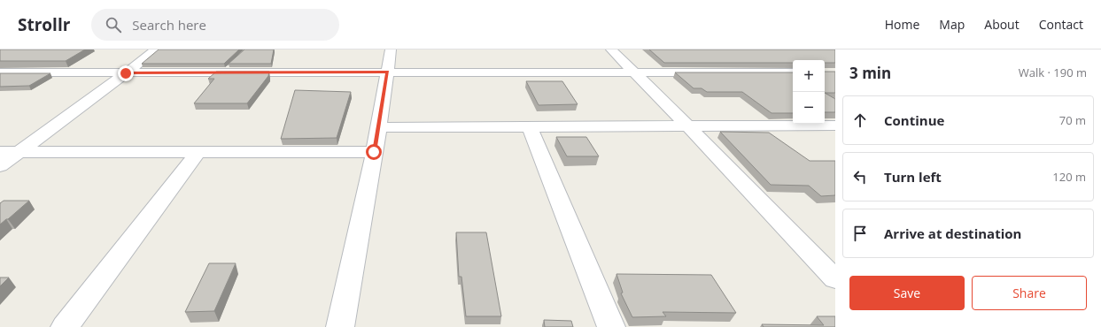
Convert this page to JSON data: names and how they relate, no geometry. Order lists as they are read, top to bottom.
{
  "page": {
    "header": "Strollr",
    "search": "Search here",
    "nav": [
      "Home",
      "Map",
      "About",
      "Contact"
    ],
    "heading": ["3 min", "Walk · 190 m"],
    "map_buttons": ["+", "−"],
    "list": [
      ["Continue", "70 m"],
      ["Turn left", "120 m"],
      "Arrive at destination"
    ],
    "buttons": ["Save", "Share"]
  }
}
